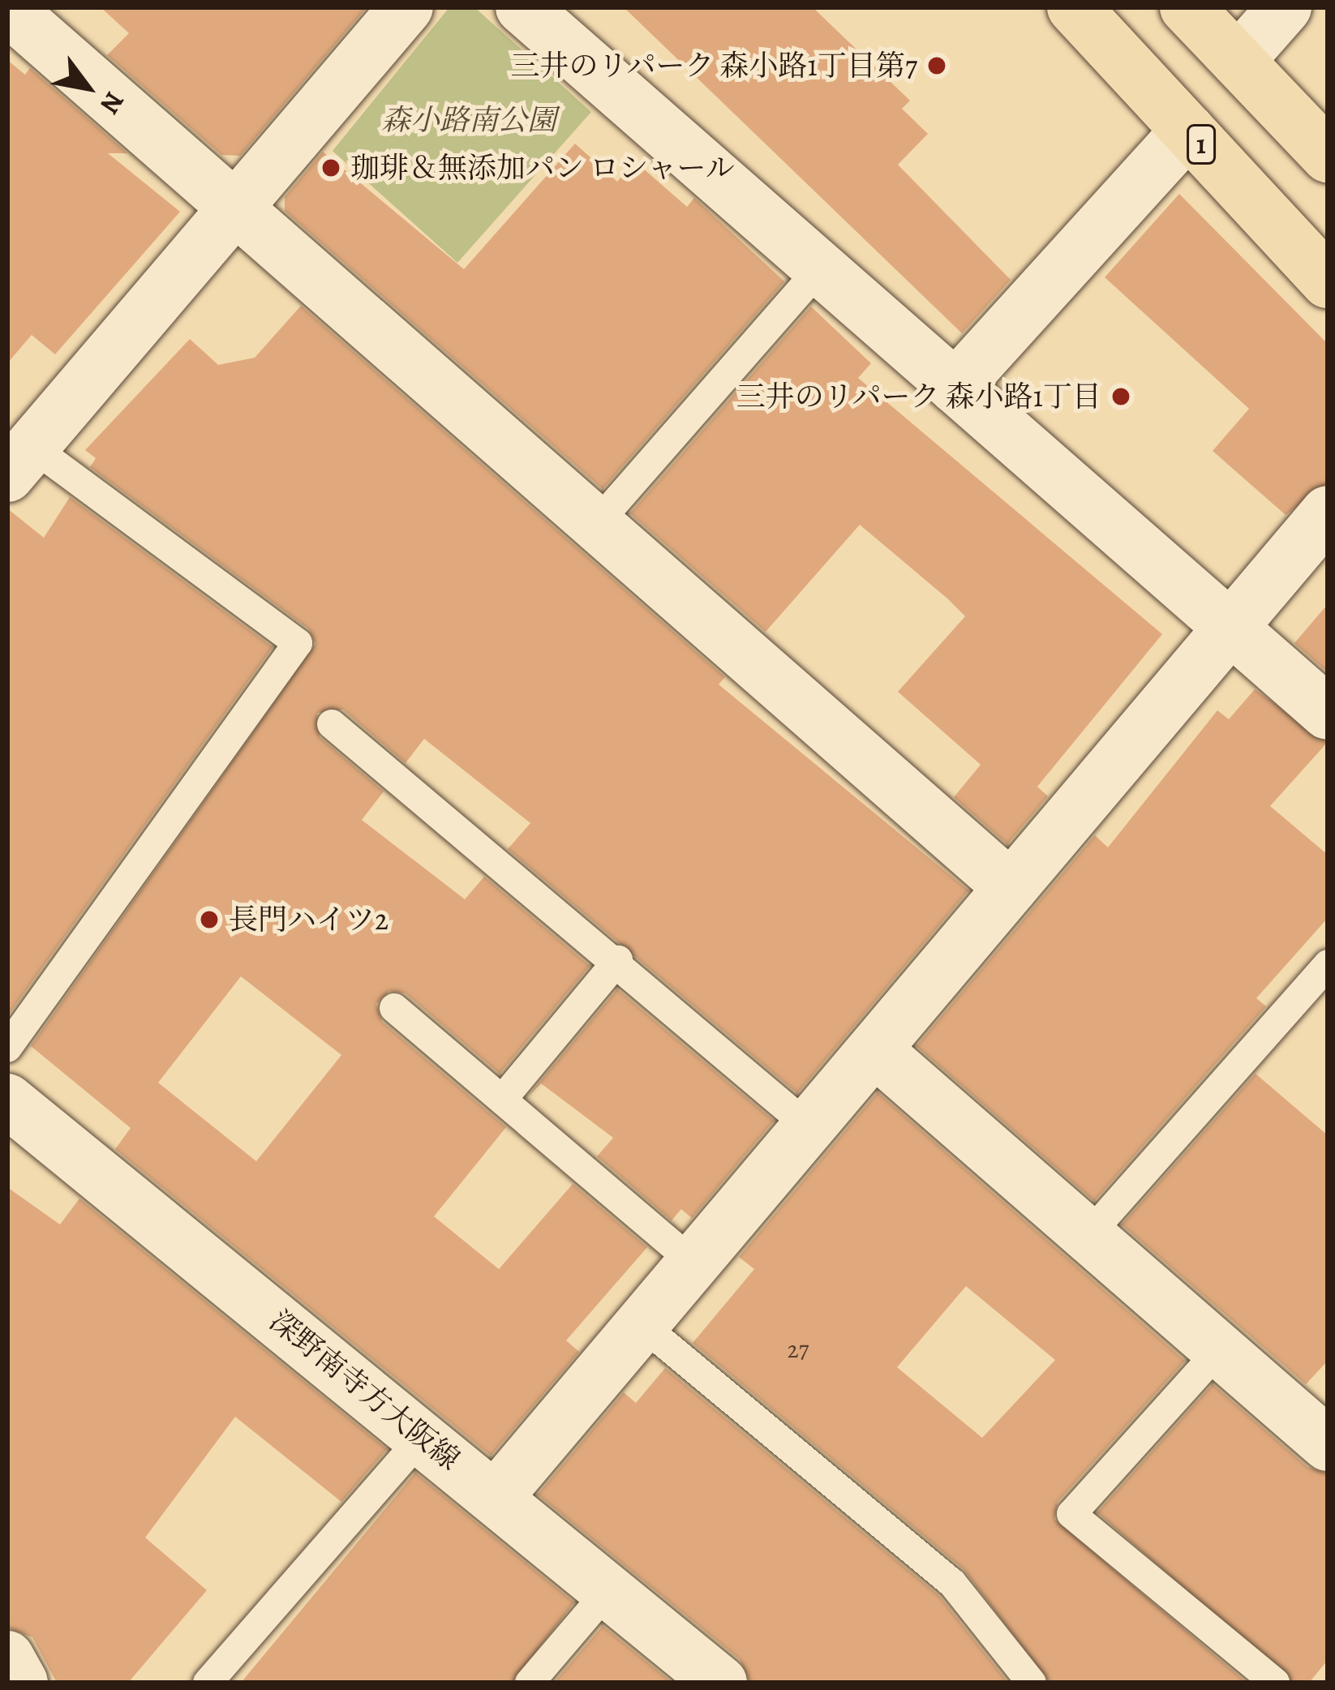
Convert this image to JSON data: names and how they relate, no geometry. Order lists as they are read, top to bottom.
{
  "streets": {
    "highway": ["1"],
    "street": ["深野南寺方大阪線"]
  },
  "parks": ["森小路南公園"],
  "places": [
    "三井のリパーク 森小路1丁目第7",
    "珈琲＆無添加パン ロシャール",
    "三井のリパーク 森小路1丁目",
    "長門ハイツ2"
  ],
  "house_numbers": ["27"],
  "north": "bottom right"
}
